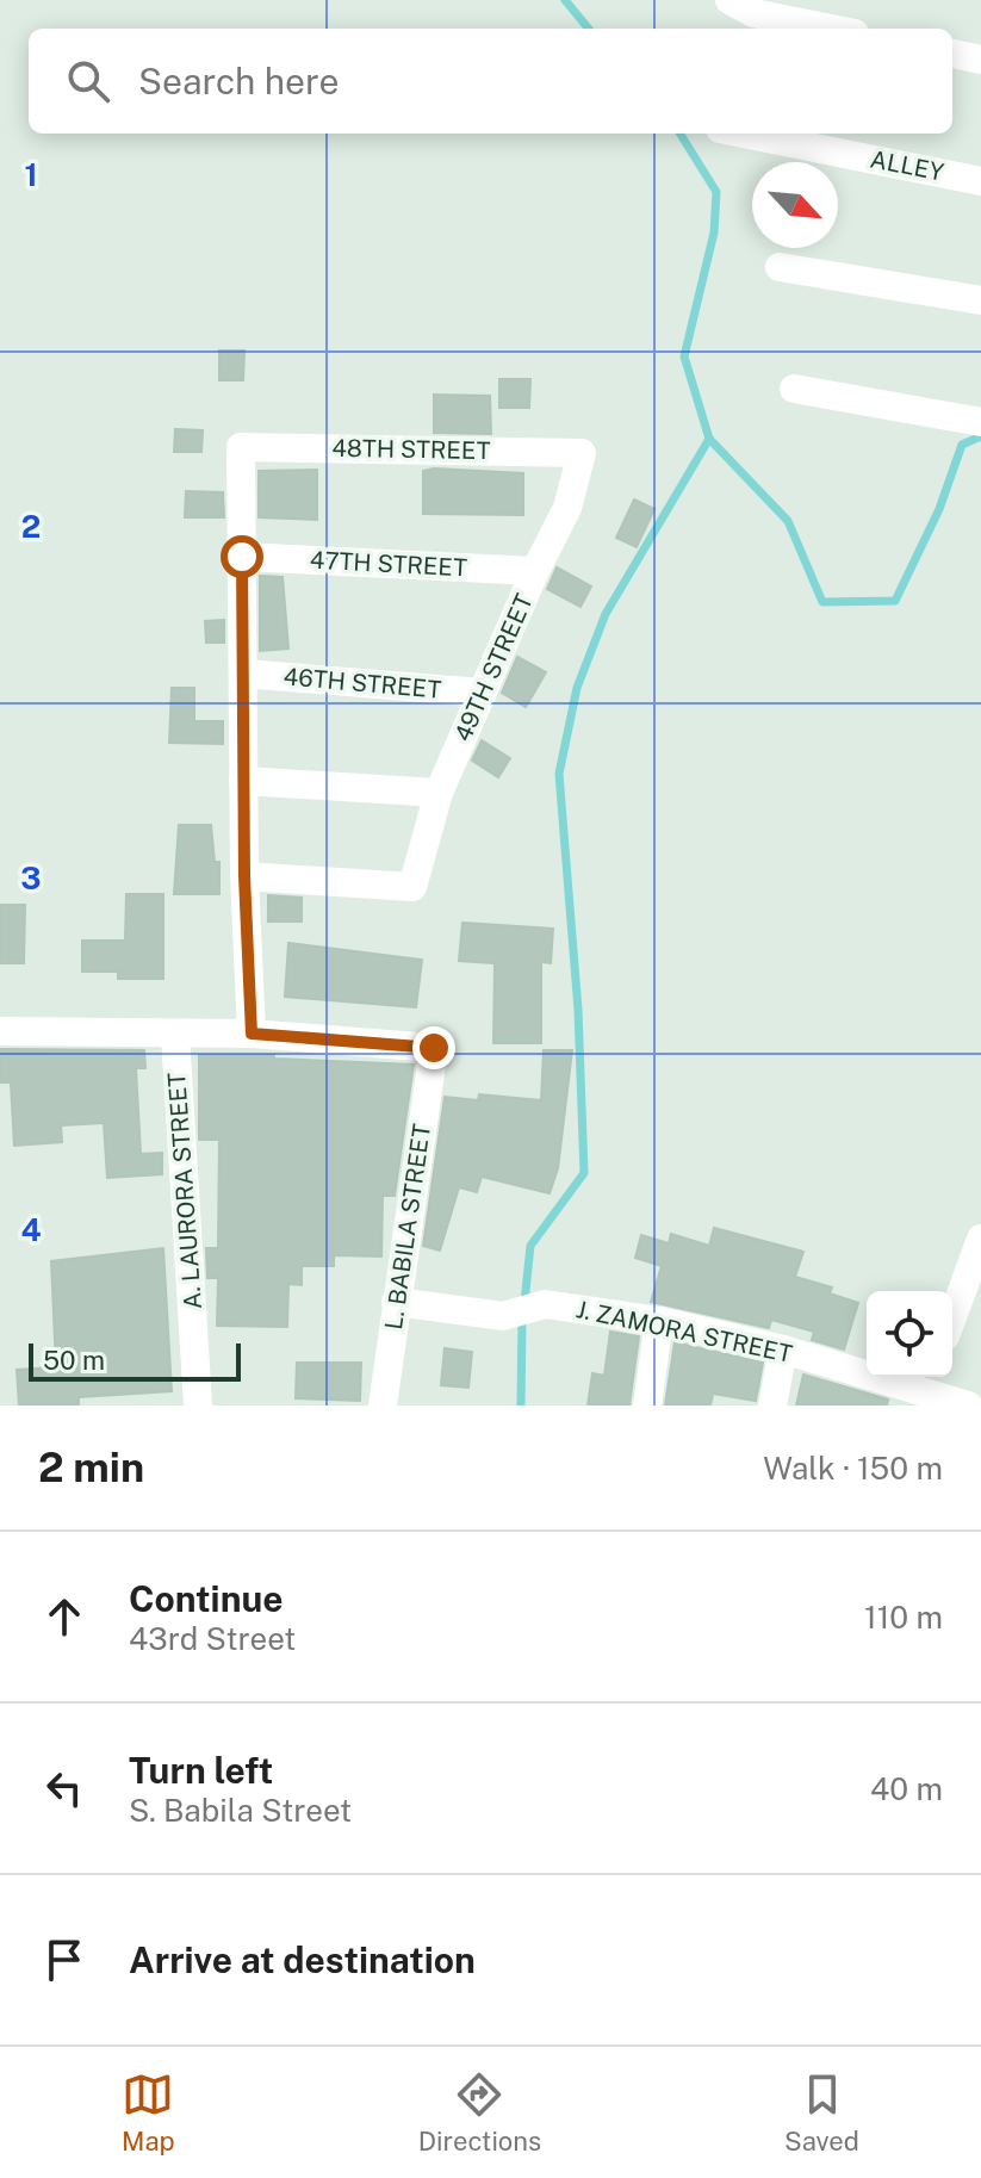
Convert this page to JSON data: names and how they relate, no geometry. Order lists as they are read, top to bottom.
{
  "streets": {
    "street": [
      "ALLEY",
      "48TH STREET",
      "47TH STREET",
      "49TH STREET",
      "46TH STREET",
      "A. LAURORA STREET",
      "L. BABILA STREET",
      "J. ZAMORA STREET"
    ]
  },
  "crossings": [
    ["48TH STREET", "47TH STREET"],
    ["48TH STREET", "49TH STREET"],
    ["47TH STREET", "49TH STREET"],
    ["49TH STREET", "46TH STREET"],
    ["L. BABILA STREET", "J. ZAMORA STREET"]
  ],
  "scale_bar": "50 m",
  "north": "bottom right",
  "page": {
    "search": "Search here",
    "scale": "50 m",
    "heading": ["2 min", "Walk · 150 m"],
    "list": [
      ["Continue", "43rd Street", "110 m"],
      ["Turn left", "S. Babila Street", "40 m"],
      "Arrive at destination"
    ],
    "nav": ["Map", "Directions", "Saved"]
  },
  "grid": {
    "rows": [
      "1",
      "2",
      "3",
      "4"
    ]
  }
}
